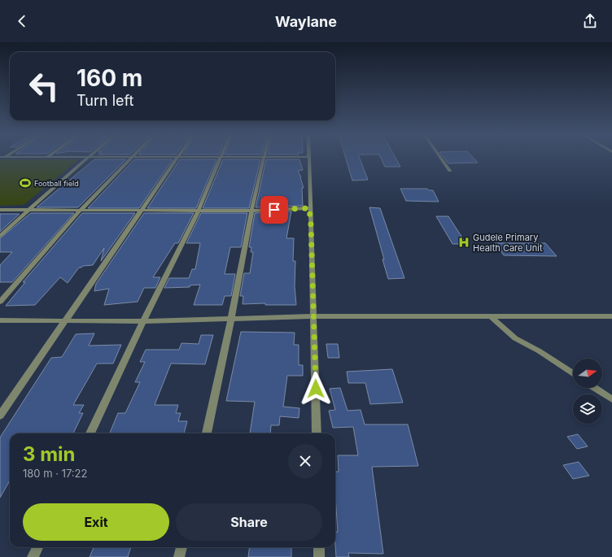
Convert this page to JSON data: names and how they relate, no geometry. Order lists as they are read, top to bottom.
{
  "places": {
    "sports": ["Football field"],
    "hospital": ["Gudele Primary Health Care Unit"]
  },
  "north": "right",
  "page": {
    "header": "Waylane",
    "turn": ["160 m", "Turn left"],
    "heading": ["3 min", "180 m · 17:22"],
    "buttons": ["Exit", "Share"]
  }
}
